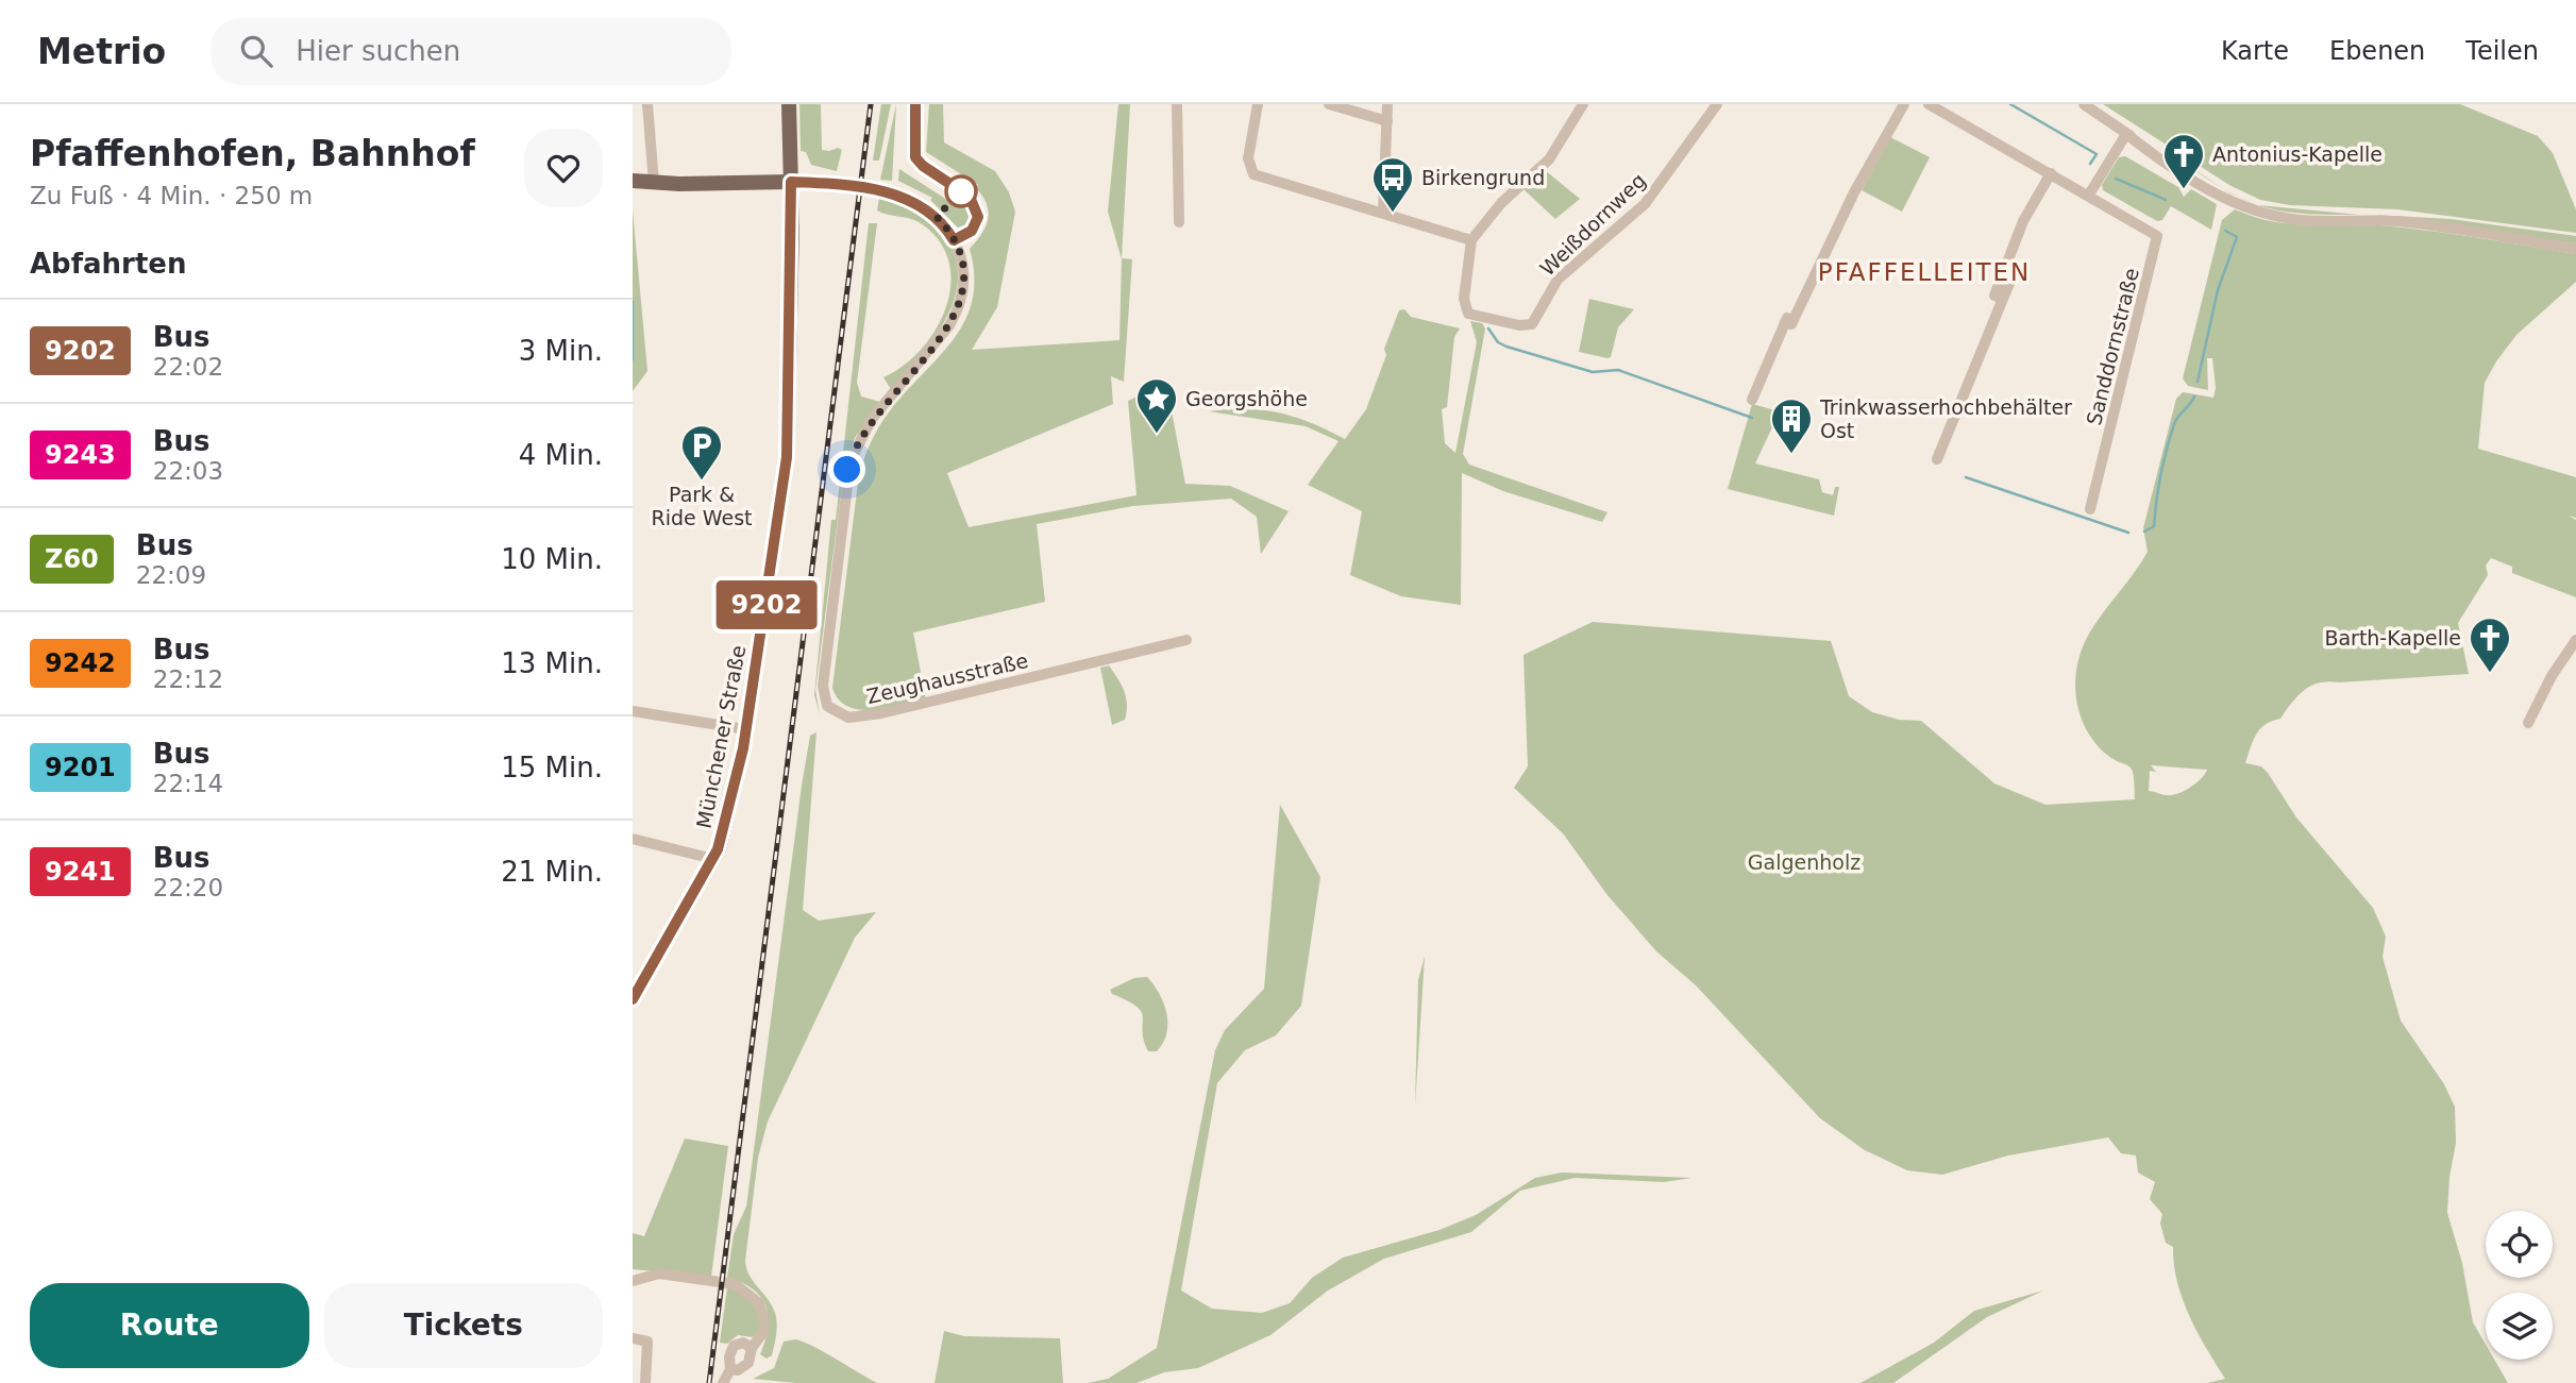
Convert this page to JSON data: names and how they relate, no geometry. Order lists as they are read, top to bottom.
{
  "streets": {
    "main road": ["Münchener Straße"],
    "street": ["Weißdornweg", "Sanddornstraße", "Zeughausstraße"]
  },
  "districts": ["PFAFFELLEITEN"],
  "parks": ["Galgenholz"],
  "places": {
    "church": ["Antonius-Kapelle", "Barth-Kapelle"],
    "bus stop": ["Birkengrund"],
    "place": ["Georgshöhe"],
    "building": ["Trinkwasserhochbehälter Ost"],
    "parking": ["Park & Ride West"]
  },
  "lines": ["bus line 9202"],
  "page": {
    "header": "Metrio",
    "search": "Hier suchen",
    "nav": ["Karte", "Ebenen", "Teilen"],
    "heading": [
      ["Pfaffenhofen, Bahnhof", "Zu Fuß · 4 Min. · 250 m"],
      "Abfahrten"
    ],
    "on_map": "9202",
    "list": [
      {
        "mark": "9202",
        "name": "Bus",
        "note": "22:02",
        "value": "3 Min."
      },
      {
        "mark": "9243",
        "name": "Bus",
        "note": "22:03",
        "value": "4 Min."
      },
      {
        "mark": "Z60",
        "name": "Bus",
        "note": "22:09",
        "value": "10 Min."
      },
      {
        "mark": "9242",
        "name": "Bus",
        "note": "22:12",
        "value": "13 Min."
      },
      {
        "mark": "9201",
        "name": "Bus",
        "note": "22:14",
        "value": "15 Min."
      },
      {
        "mark": "9241",
        "name": "Bus",
        "note": "22:20",
        "value": "21 Min."
      }
    ],
    "buttons": ["Route", "Tickets"]
  }
}
